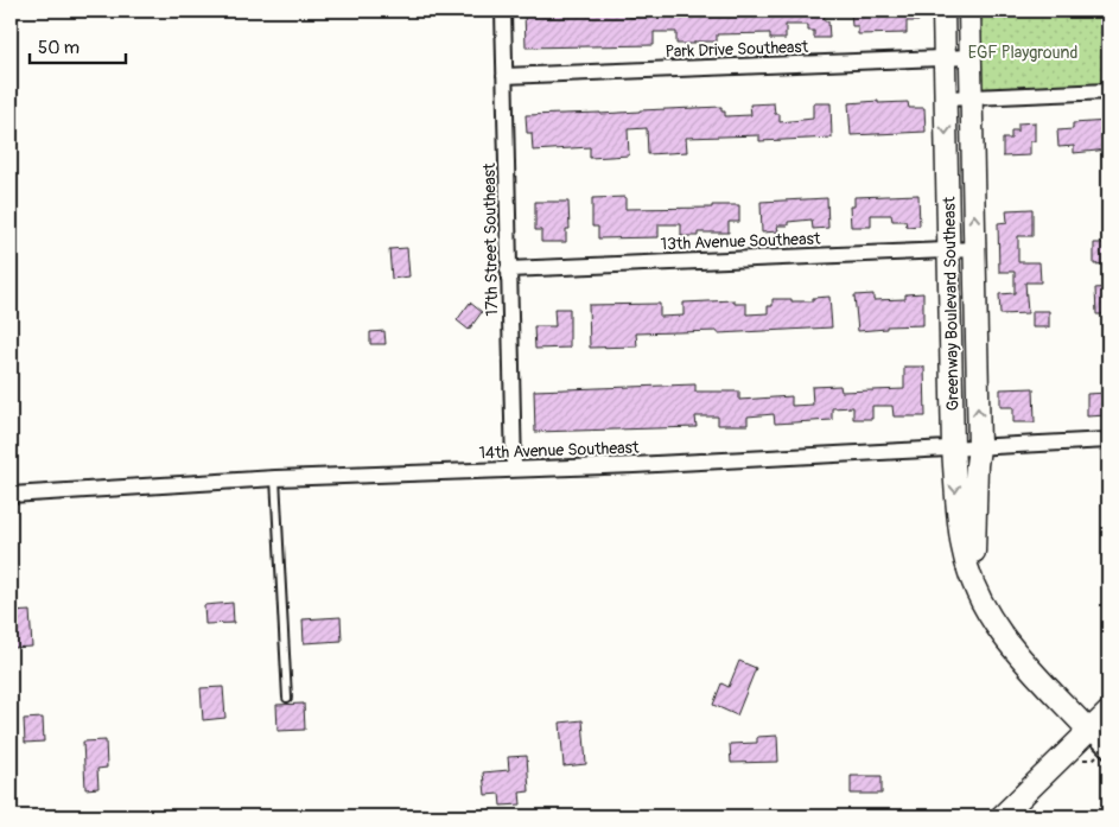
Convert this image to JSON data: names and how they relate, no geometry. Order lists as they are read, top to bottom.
{
  "streets": {
    "street": [
      "Park Drive Southeast",
      "17th Street Southeast",
      "13th Avenue Southeast",
      "Greenway Boulevard Southeast",
      "14th Avenue Southeast"
    ]
  },
  "crossings": [
    ["Park Drive Southeast", "17th Street Southeast"],
    ["Park Drive Southeast", "Greenway Boulevard Southeast"],
    ["17th Street Southeast", "13th Avenue Southeast"],
    ["17th Street Southeast", "14th Avenue Southeast"],
    ["13th Avenue Southeast", "Greenway Boulevard Southeast"],
    ["Greenway Boulevard Southeast", "14th Avenue Southeast"]
  ],
  "parks": ["EGF Playground"],
  "scale_bar": "50 m"
}
